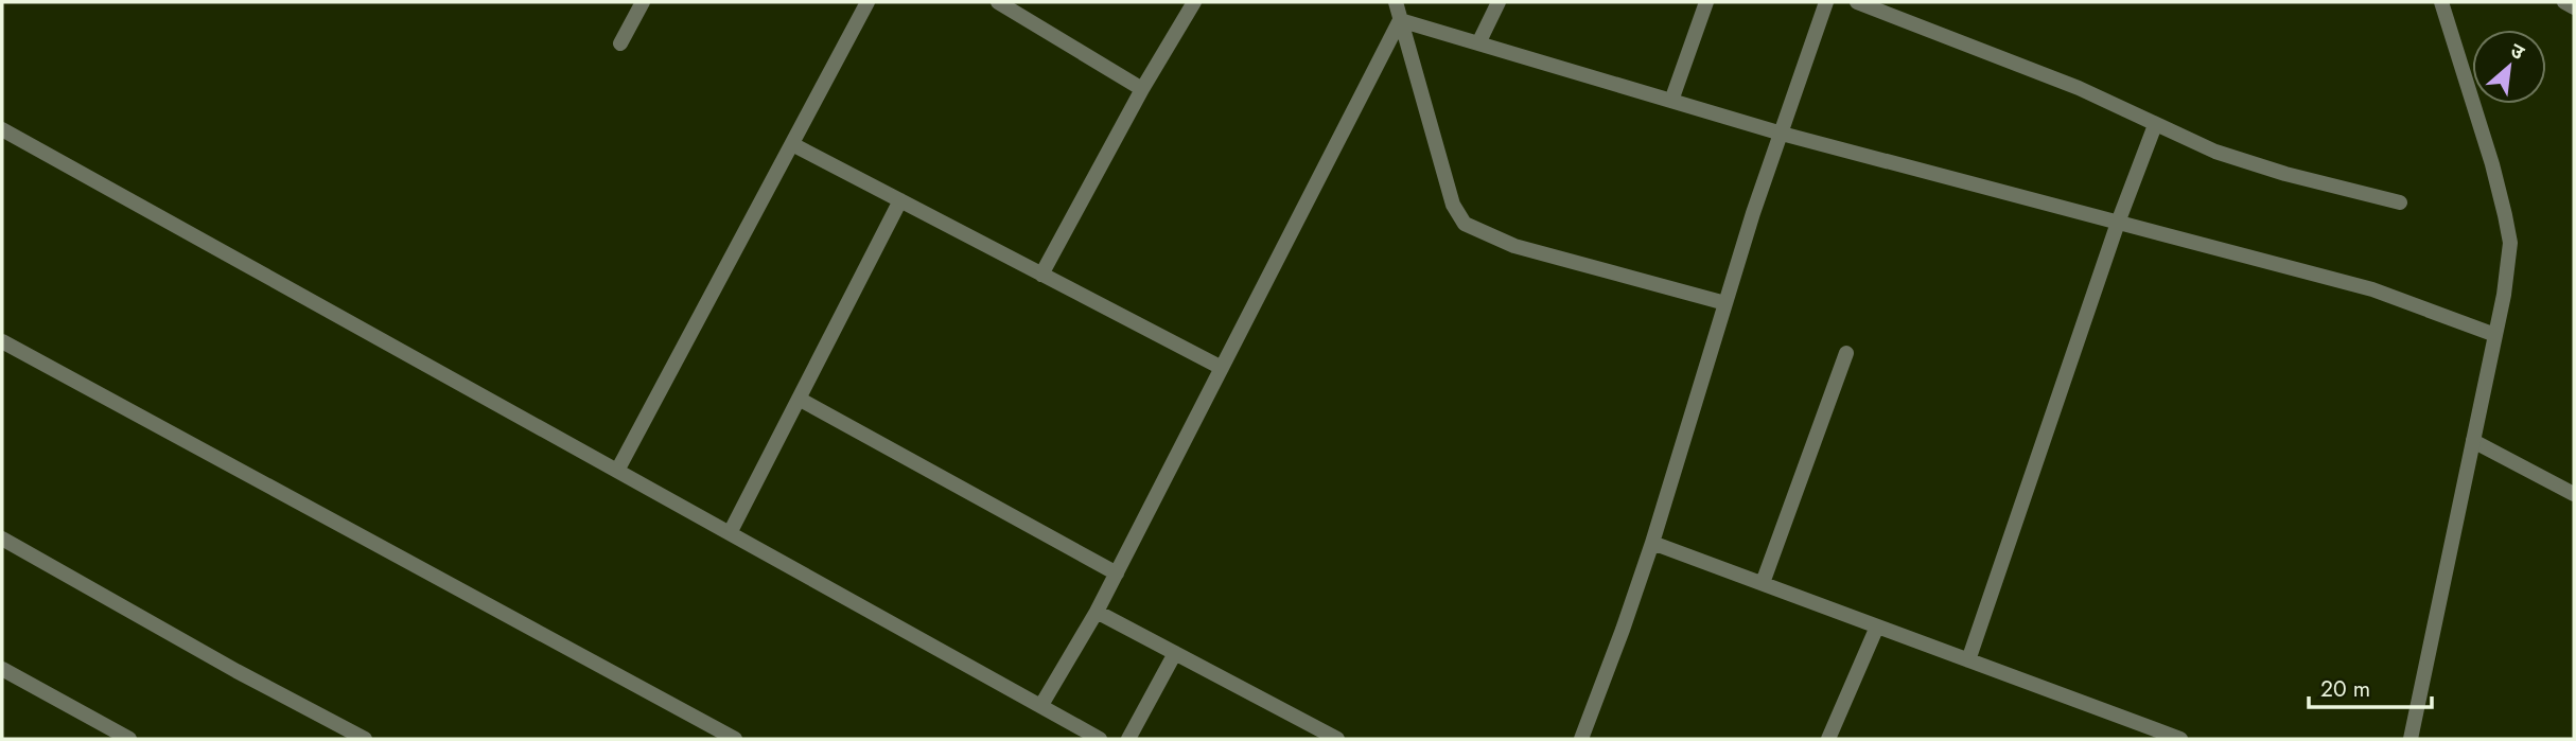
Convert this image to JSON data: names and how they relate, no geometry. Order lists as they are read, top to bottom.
{
  "scale_bar": "20 m",
  "north": "top right"
}
